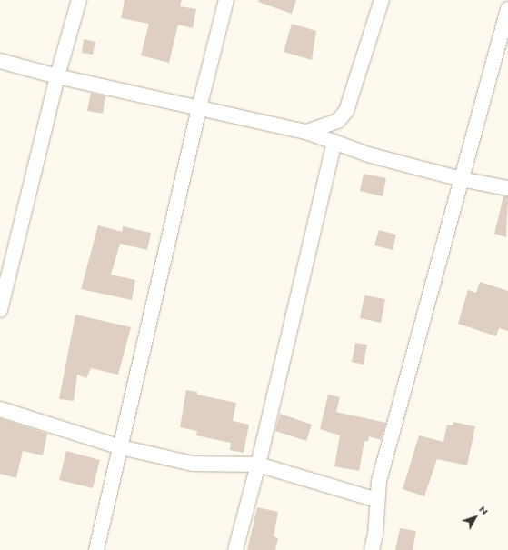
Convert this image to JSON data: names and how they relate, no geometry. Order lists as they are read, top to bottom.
{
  "north": "top right"
}
